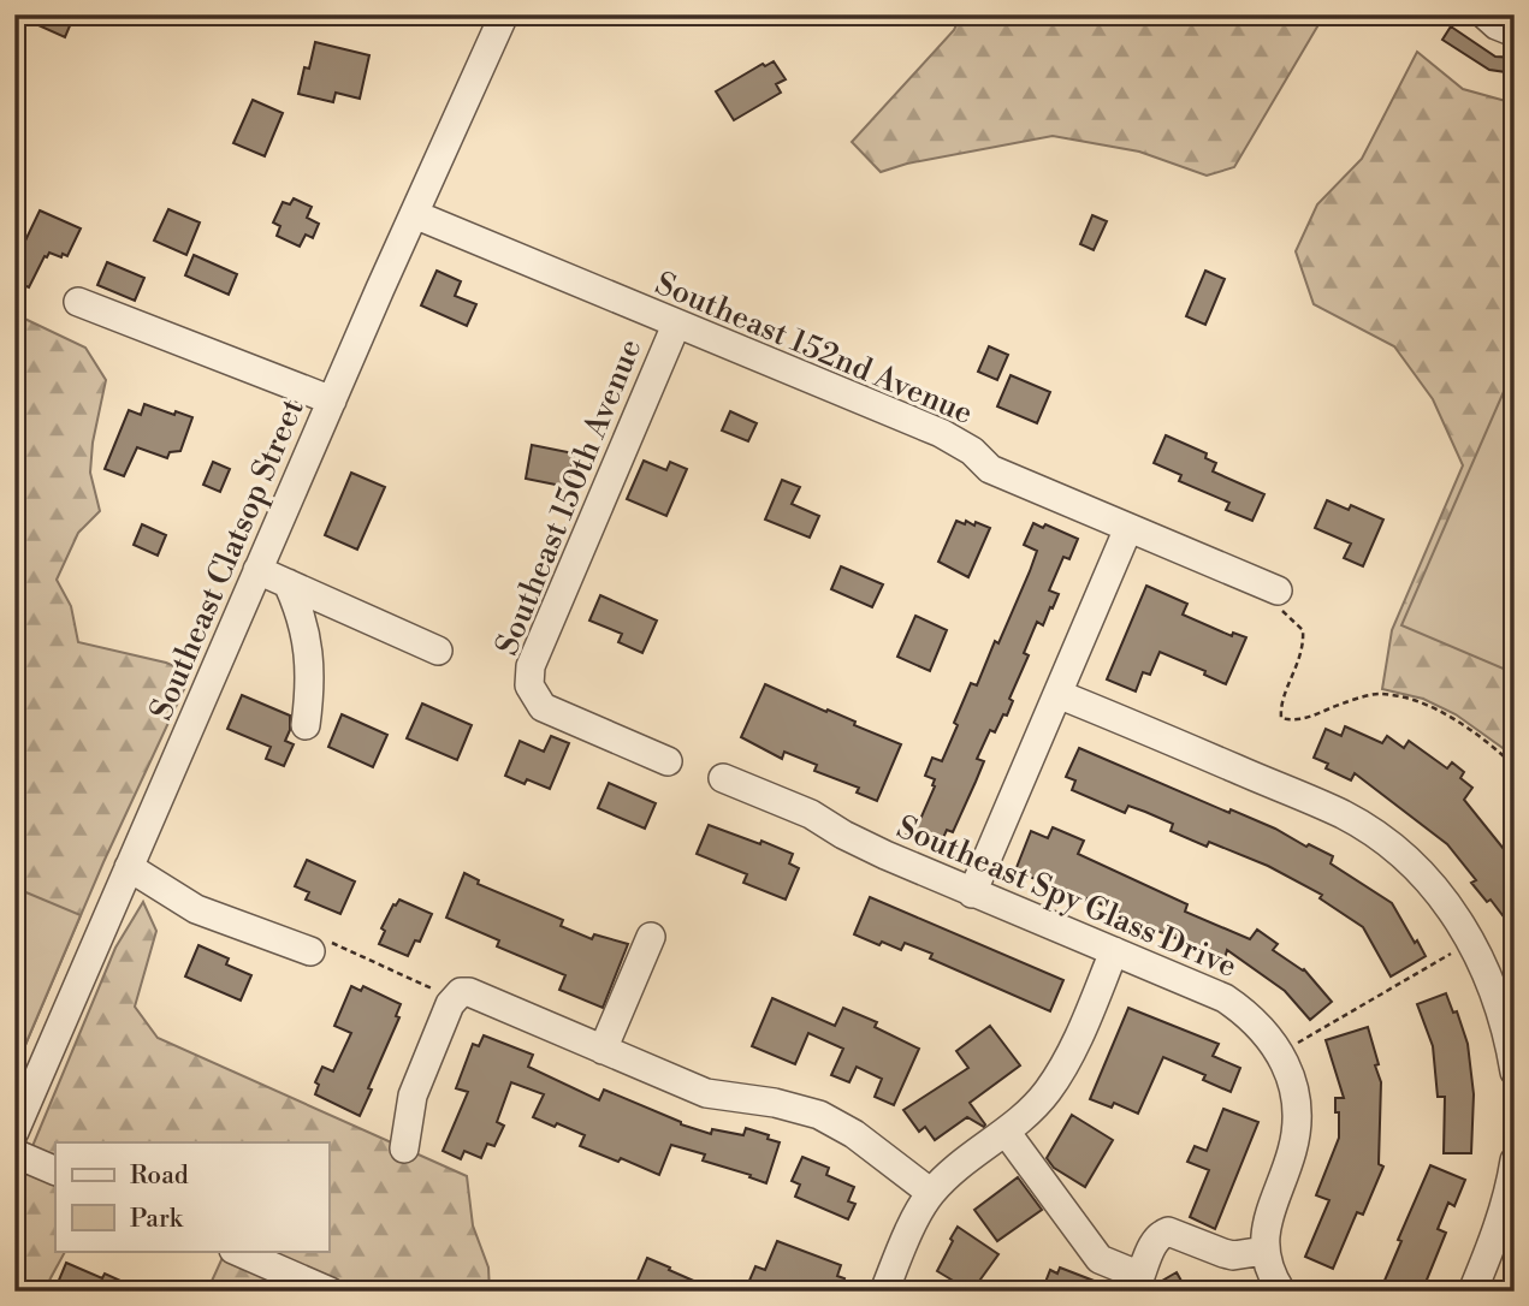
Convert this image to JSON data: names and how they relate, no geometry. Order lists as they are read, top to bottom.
{
  "streets": {
    "street": [
      "Southeast 152nd Avenue",
      "Southeast 150th Avenue",
      "Southeast Clatsop Street",
      "Southeast Spy Glass Drive"
    ]
  },
  "crossings": [
    ["Southeast 152nd Avenue", "Southeast 150th Avenue"],
    ["Southeast 152nd Avenue", "Southeast Clatsop Street"]
  ],
  "legend": ["Road", "Park"]
}
